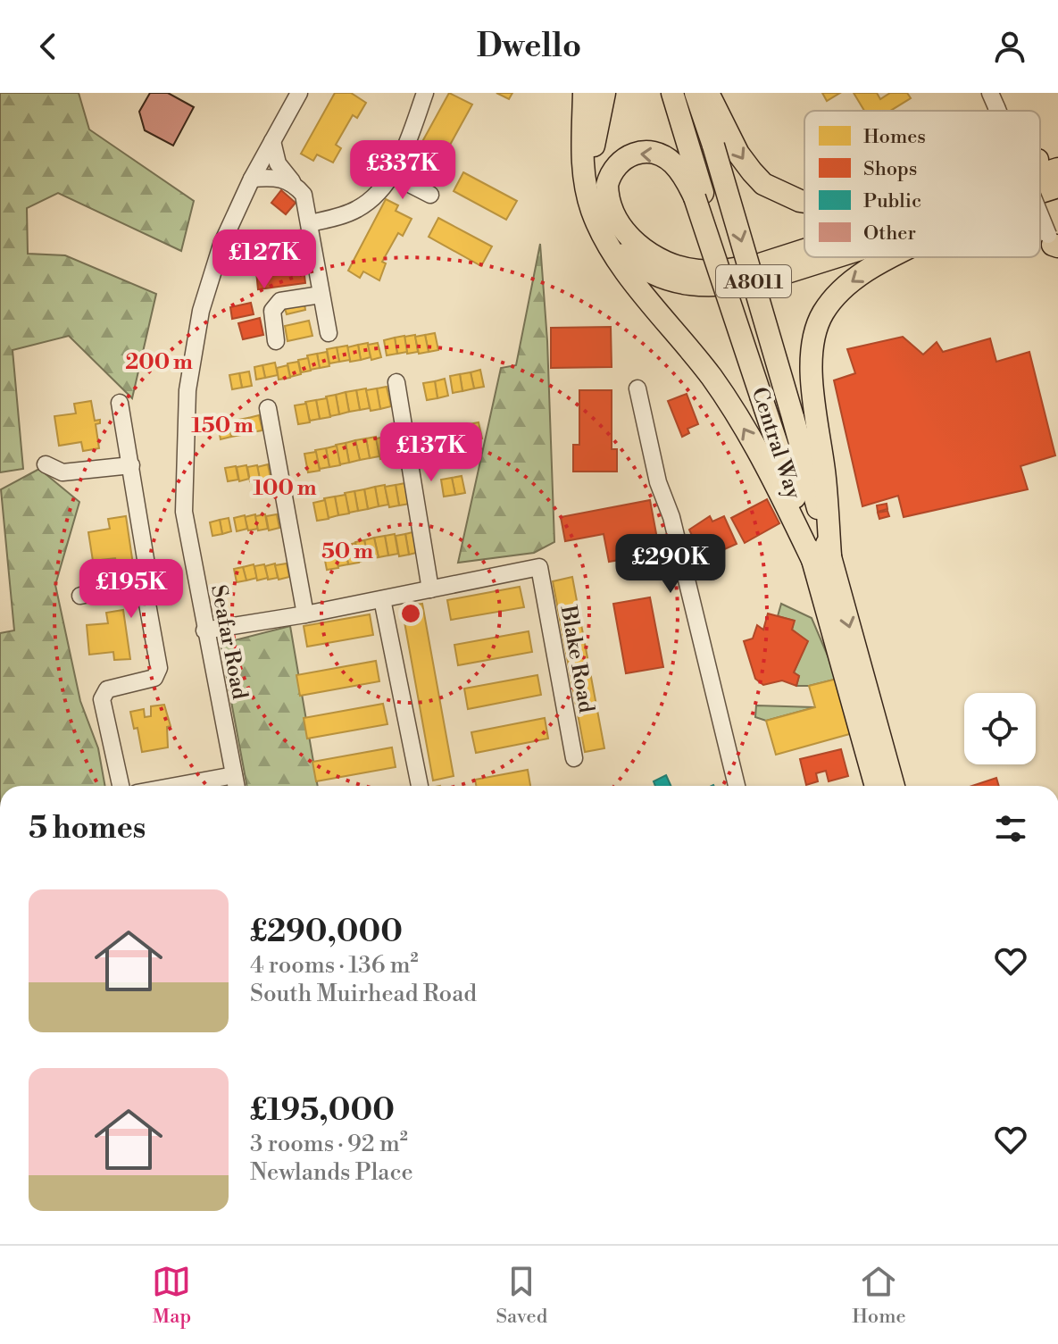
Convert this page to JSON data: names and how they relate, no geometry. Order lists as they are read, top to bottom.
{
  "streets": {
    "main road": ["A8011", "Central Way"],
    "street": ["Seafar Road", "Blake Road"]
  },
  "legend": [
    "Homes",
    "Shops",
    "Public",
    "Other"
  ],
  "page": {
    "header": "Dwello",
    "price": [
      "£337K",
      "£127K",
      "£137K",
      "£290K",
      "£195K"
    ],
    "heading": "5 homes",
    "list": [
      {
        "name": "£290,000",
        "note": "4 rooms · 136 m² · South Muirhead Road"
      },
      {
        "name": "£195,000",
        "note": "3 rooms · 92 m² · Newlands Place"
      }
    ],
    "tabs": ["Map", "Saved", "Home"]
  },
  "rings": [
    "200 m",
    "150 m",
    "100 m",
    "50 m"
  ]
}
